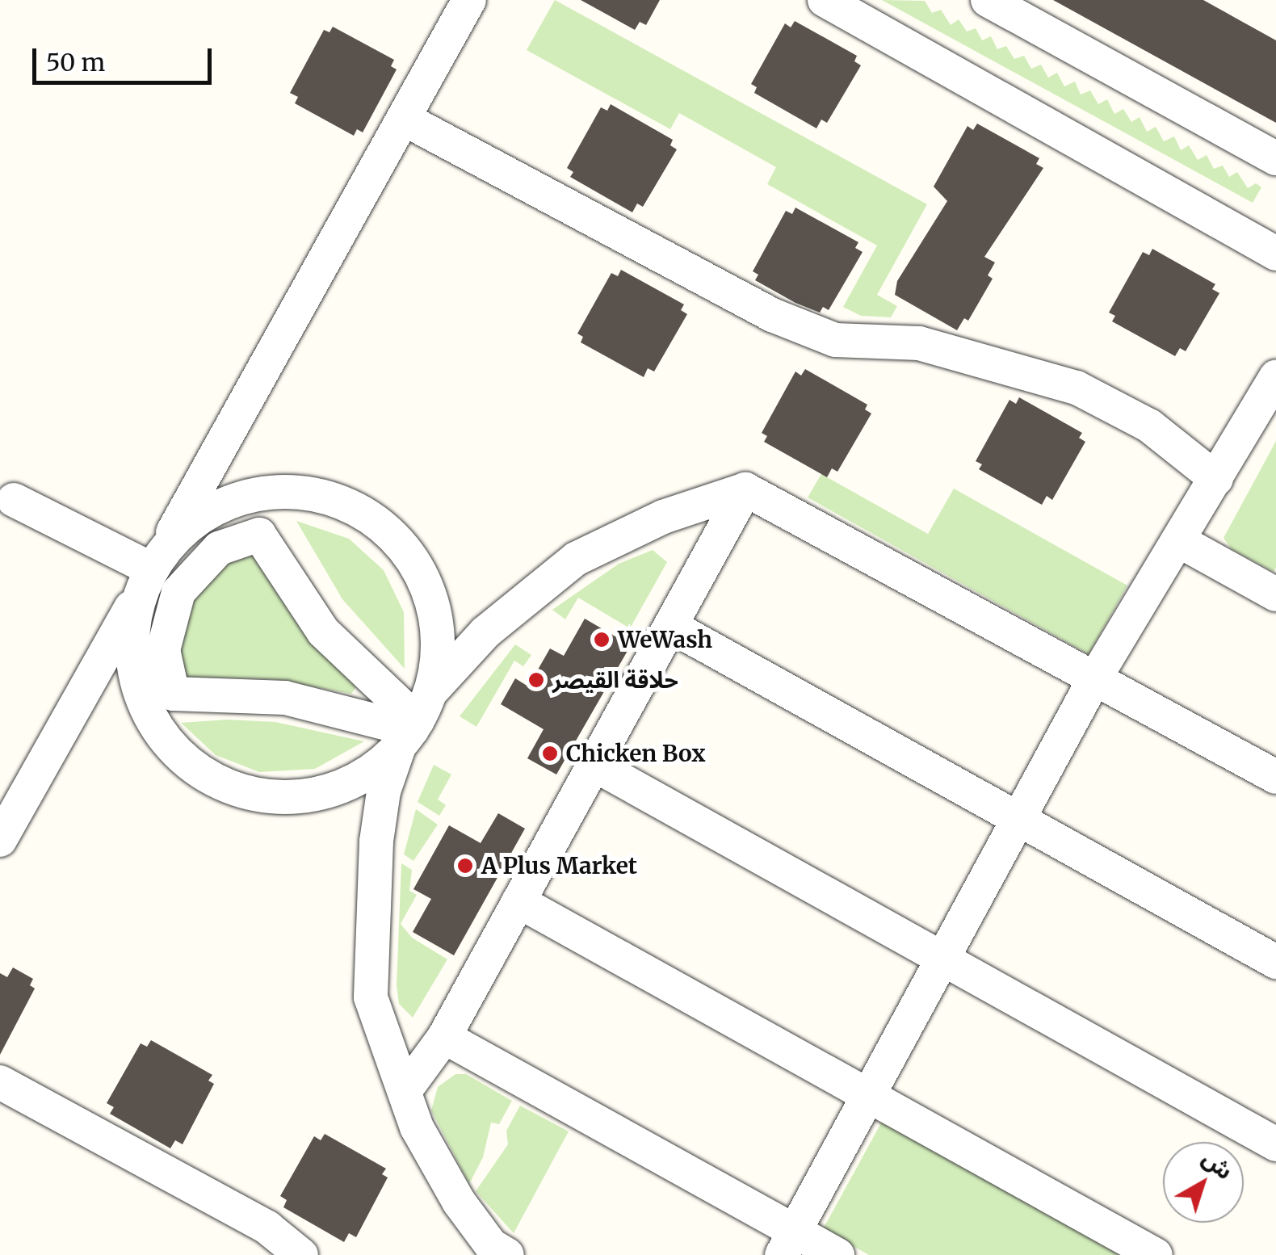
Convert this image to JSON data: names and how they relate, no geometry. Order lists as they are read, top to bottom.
{
  "places": [
    "WeWash",
    "حلاقة القيصر",
    "Chicken Box",
    "A Plus Market"
  ],
  "scale_bar": "50 m",
  "north": "top right"
}
